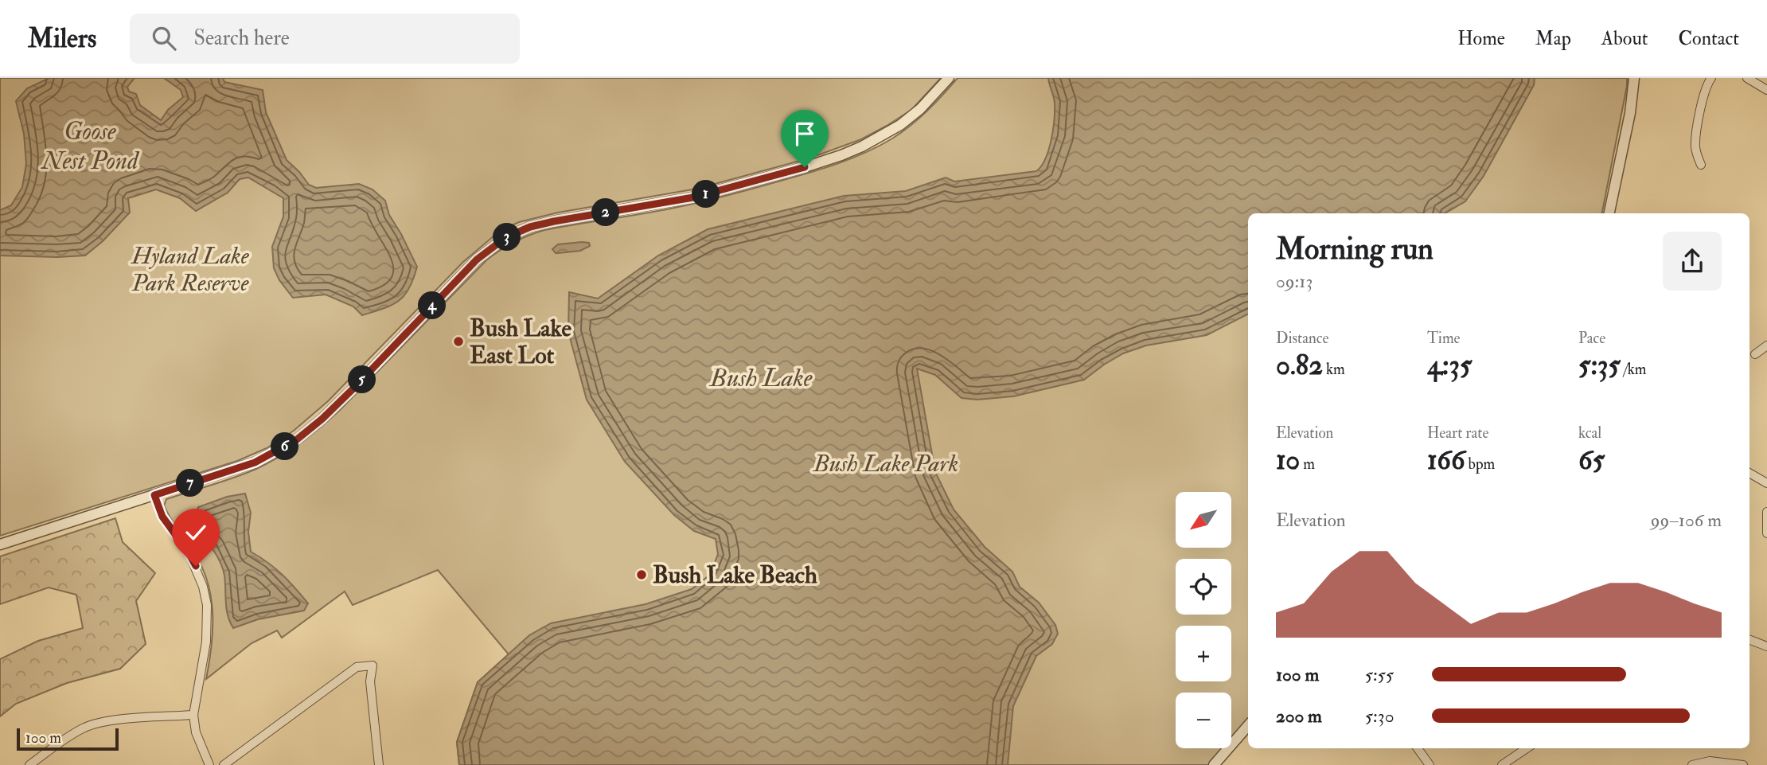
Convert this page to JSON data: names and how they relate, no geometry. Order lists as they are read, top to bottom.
{
  "water": ["Goose Nest Pond", "Bush Lake"],
  "parks": ["Hyland Lake Park Reserve", "Bush Lake Park"],
  "places": ["Bush Lake East Lot", "Bush Lake Beach"],
  "scale_bar": "100 m",
  "north": "bottom left",
  "page": {
    "header": "Milers",
    "search": "Search here",
    "nav": [
      "Home",
      "Map",
      "About",
      "Contact"
    ],
    "pins": [
      "1",
      "2",
      "3",
      "4",
      "5",
      "6",
      "7"
    ],
    "heading": ["Morning run", "09:13"],
    "stats": [
      ["Distance", "0.82 km"],
      ["Time", "4:35"],
      ["Pace", "5:35 /km"],
      ["Elevation", "10 m"],
      ["Heart rate", "166 bpm"],
      ["kcal", "65"]
    ],
    "map_buttons": ["+", "−"],
    "chart": ["Elevation", "99–106 m"],
    "list": [
      {
        "name": "100 m",
        "note": "5:55"
      },
      {
        "name": "200 m",
        "note": "5:30"
      }
    ],
    "scale": "100 m"
  }
}
